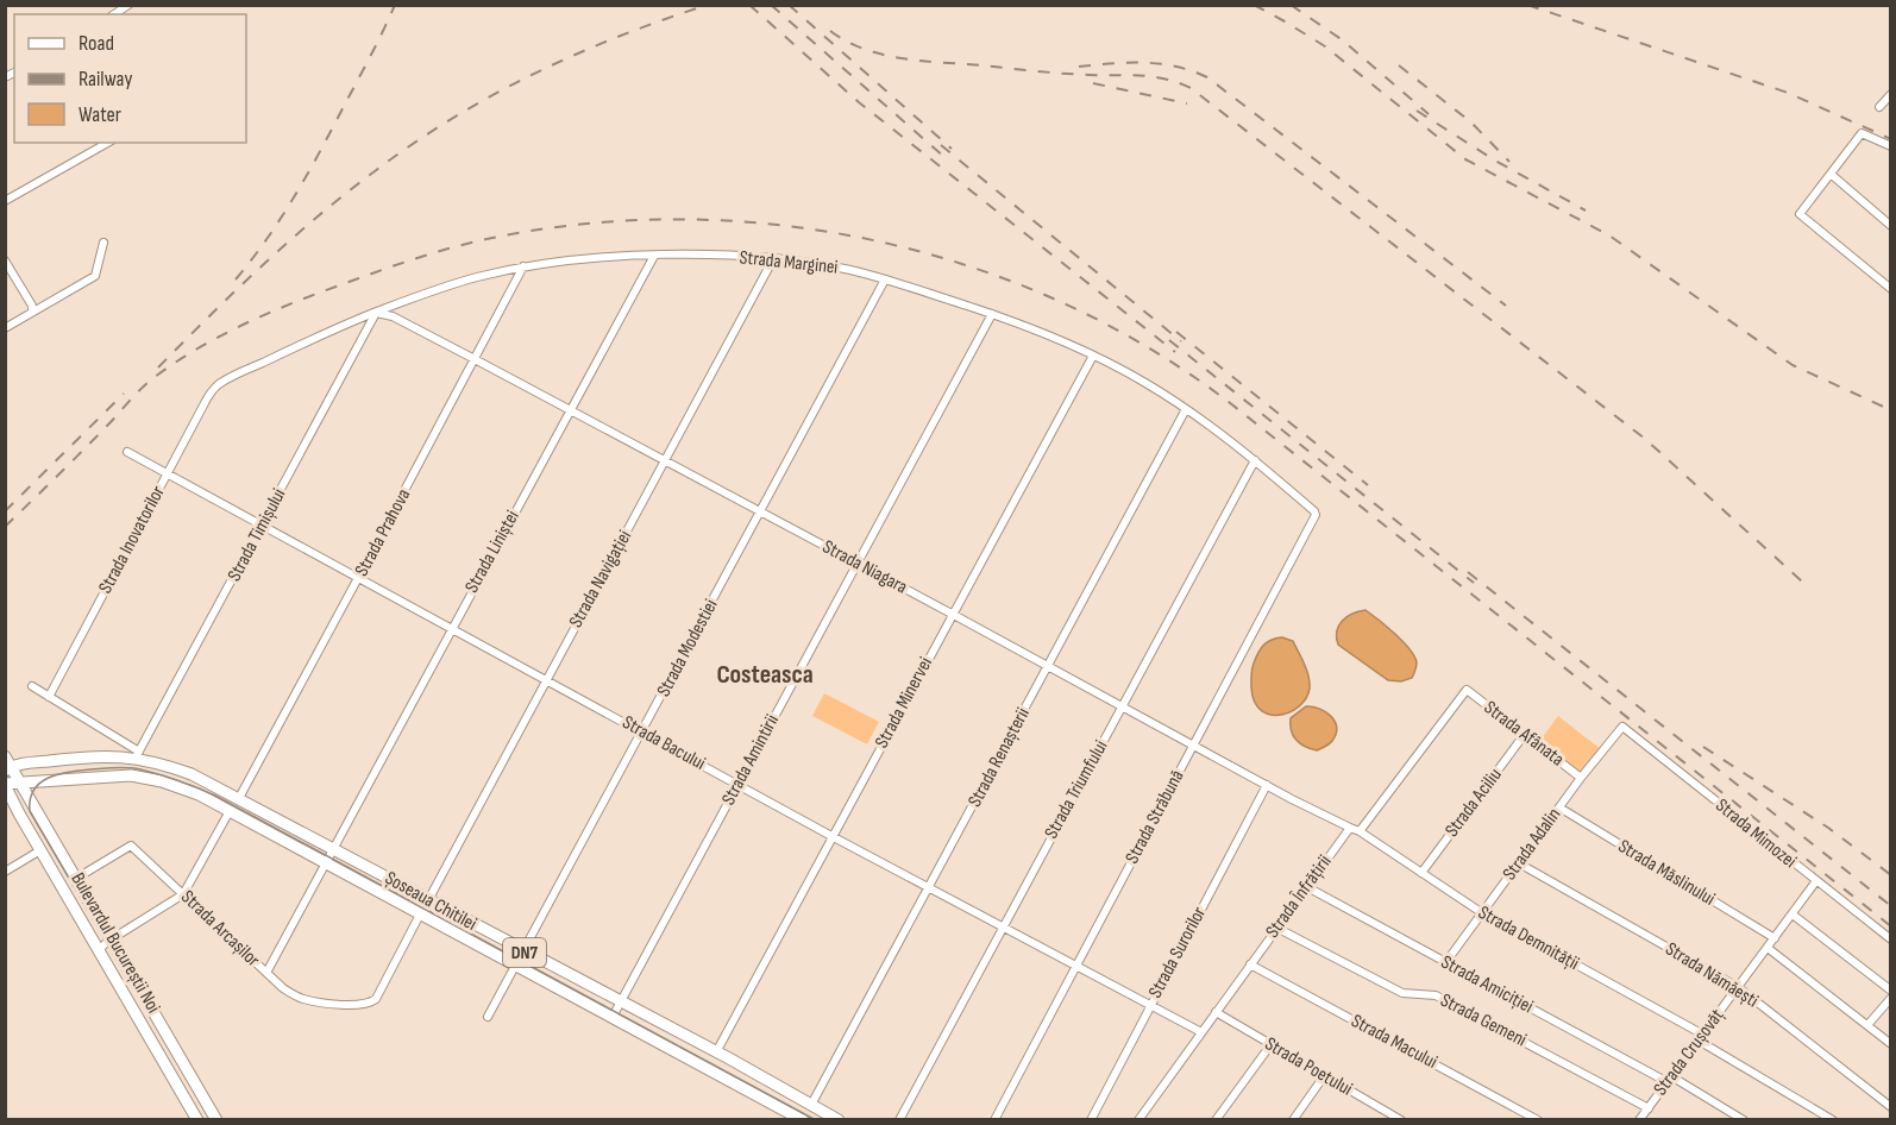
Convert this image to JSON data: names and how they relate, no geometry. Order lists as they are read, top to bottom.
{
  "streets": {
    "main road": ["Șoseaua Chitilei", "Bulevardul Bucureștii Noi", "DN7"],
    "street": [
      "Strada Marginei",
      "Strada Prahova",
      "Strada Timișului",
      "Strada Inovatorilor",
      "Strada Liniștei",
      "Strada Niagara",
      "Strada Navigației",
      "Strada Modestiei",
      "Strada Minervei",
      "Strada Afânata",
      "Strada Bacului",
      "Strada Renașterii",
      "Strada Amintirii",
      "Strada Triumfului",
      "Strada Aciliu",
      "Strada Străbună",
      "Strada Mimozei",
      "Strada Adalin",
      "Strada Măslinului",
      "Strada Înfrățirii",
      "Strada Arcașilor",
      "Strada Demnității",
      "Strada Surorilor",
      "Strada Nămăești",
      "Strada Amiciției",
      "Strada Gemeni",
      "Strada Macului",
      "Strada Crușovăț",
      "Strada Poetului"
    ]
  },
  "crossings": [
    ["Strada Marginei", "Strada Prahova"],
    ["Strada Marginei", "Strada Timișului"],
    ["Strada Marginei", "Strada Inovatorilor"],
    ["Strada Marginei", "Strada Liniștei"],
    ["Strada Marginei", "Strada Niagara"],
    ["Strada Marginei", "Strada Navigației"],
    ["Strada Marginei", "Strada Modestiei"],
    ["Strada Marginei", "Strada Minervei"],
    ["Strada Marginei", "Strada Renașterii"],
    ["Strada Marginei", "Strada Amintirii"],
    ["Strada Marginei", "Strada Triumfului"],
    ["Strada Marginei", "Strada Străbună"],
    ["Strada Prahova", "Strada Niagara"],
    ["Strada Prahova", "Strada Bacului"],
    ["Strada Prahova", "Șoseaua Chitilei"],
    ["Strada Timișului", "Strada Niagara"],
    ["Strada Timișului", "Strada Bacului"],
    ["Strada Timișului", "Șoseaua Chitilei"],
    ["Strada Inovatorilor", "Strada Bacului"],
    ["Strada Inovatorilor", "Șoseaua Chitilei"],
    ["Strada Liniștei", "Strada Niagara"],
    ["Strada Liniștei", "Strada Bacului"],
    ["Strada Liniștei", "Șoseaua Chitilei"],
    ["Strada Niagara", "Strada Navigației"],
    ["Strada Niagara", "Strada Modestiei"],
    ["Strada Niagara", "Strada Minervei"],
    ["Strada Niagara", "Strada Renașterii"],
    ["Strada Niagara", "Strada Amintirii"],
    ["Strada Niagara", "Strada Triumfului"],
    ["Strada Niagara", "Strada Străbună"],
    ["Strada Niagara", "Strada Înfrățirii"],
    ["Strada Niagara", "Strada Surorilor"],
    ["Strada Navigației", "Strada Bacului"],
    ["Strada Navigației", "Șoseaua Chitilei"],
    ["Strada Modestiei", "Strada Bacului"],
    ["Strada Modestiei", "Șoseaua Chitilei"],
    ["Strada Minervei", "Strada Bacului"],
    ["Strada Minervei", "Șoseaua Chitilei"],
    ["Strada Afânata", "Strada Aciliu"],
    ["Strada Afânata", "Strada Adalin"],
    ["Strada Afânata", "Strada Demnității"],
    ["Strada Bacului", "Strada Renașterii"],
    ["Strada Bacului", "Strada Amintirii"],
    ["Strada Bacului", "Strada Triumfului"],
    ["Strada Bacului", "Strada Străbună"],
    ["Strada Bacului", "Strada Înfrățirii"],
    ["Strada Bacului", "Strada Surorilor"],
    ["Strada Renașterii", "Șoseaua Chitilei"],
    ["Strada Amintirii", "Șoseaua Chitilei"],
    ["Strada Aciliu", "Strada Demnității"],
    ["Strada Mimozei", "Strada Adalin"],
    ["Strada Mimozei", "Strada Crușovăț"],
    ["Strada Adalin", "Strada Măslinului"],
    ["Strada Adalin", "Strada Demnității"],
    ["Strada Adalin", "Strada Nămăești"],
    ["Strada Adalin", "Strada Amiciției"],
    ["Strada Măslinului", "Strada Crușovăț"],
    ["Strada Înfrățirii", "Strada Amiciției"],
    ["Strada Înfrățirii", "Strada Gemeni"],
    ["Strada Înfrățirii", "Strada Macului"],
    ["Strada Înfrățirii", "Strada Poetului"],
    ["Șoseaua Chitilei", "Strada Arcașilor"],
    ["Șoseaua Chitilei", "Bulevardul Bucureștii Noi"],
    ["Strada Arcașilor", "Bulevardul Bucureștii Noi"],
    ["Strada Demnității", "Strada Crușovăț"],
    ["Strada Nămăești", "Strada Crușovăț"],
    ["Strada Amiciției", "Strada Crușovăț"],
    ["Strada Gemeni", "Strada Crușovăț"]
  ],
  "districts": ["Costeasca"],
  "legend": ["Road", "Railway", "Water"]
}
